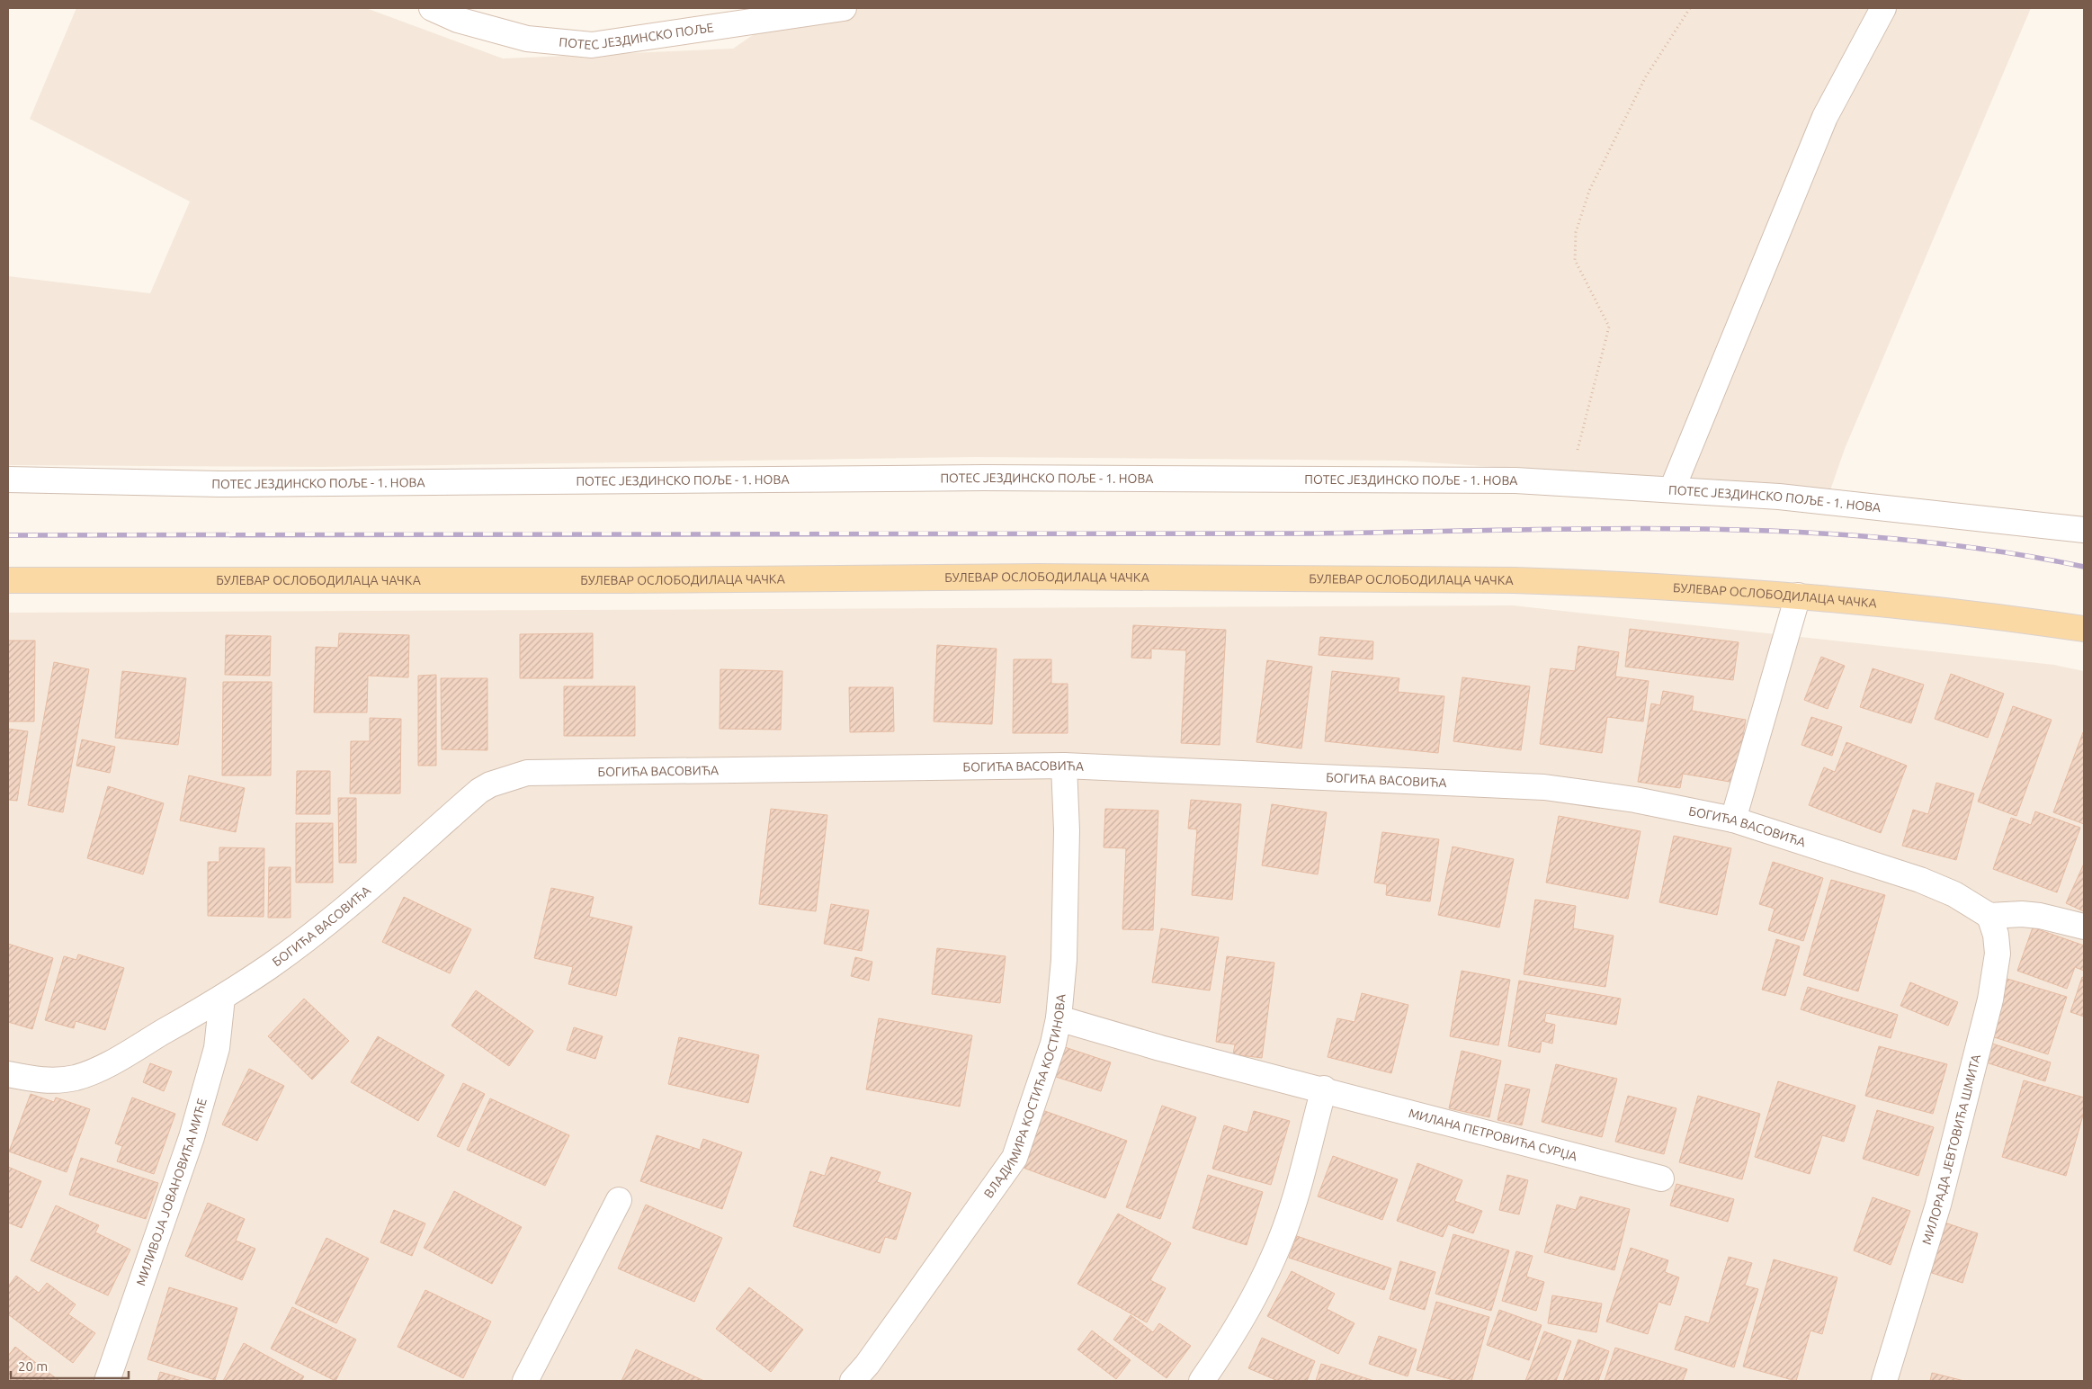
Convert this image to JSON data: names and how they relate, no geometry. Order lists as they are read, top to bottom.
{
  "streets": {
    "main road": ["БУЛЕВАР ОСЛОБОДИЛАЦА ЧАЧКА"],
    "street": [
      "ПОТЕС ЈЕЗДИНСКО ПОЉЕ",
      "ПОТЕС ЈЕЗДИНСКО ПОЉЕ - 1. НОВА",
      "БОГИЋА ВАСОВИЋА",
      "ВЛАДИМИРА КОСТИЋА КОСТИНОВА",
      "МИЛАНА ПЕТРОВИЋА СУРЏА",
      "МИЛОРАДА ЈЕВТОВИЋА ШМИТА",
      "МИЛИВОЈА ЈОВАНОВИЋА МИЋЕ"
    ]
  },
  "crossings": [
    ["БОГИЋА ВАСОВИЋА", "ВЛАДИМИРА КОСТИЋА КОСТИНОВА"],
    ["БОГИЋА ВАСОВИЋА", "МИЛОРАДА ЈЕВТОВИЋА ШМИТА"],
    ["БОГИЋА ВАСОВИЋА", "МИЛИВОЈА ЈОВАНОВИЋА МИЋЕ"],
    ["ВЛАДИМИРА КОСТИЋА КОСТИНОВА", "МИЛАНА ПЕТРОВИЋА СУРЏА"]
  ],
  "scale_bar": "20 m"
}
